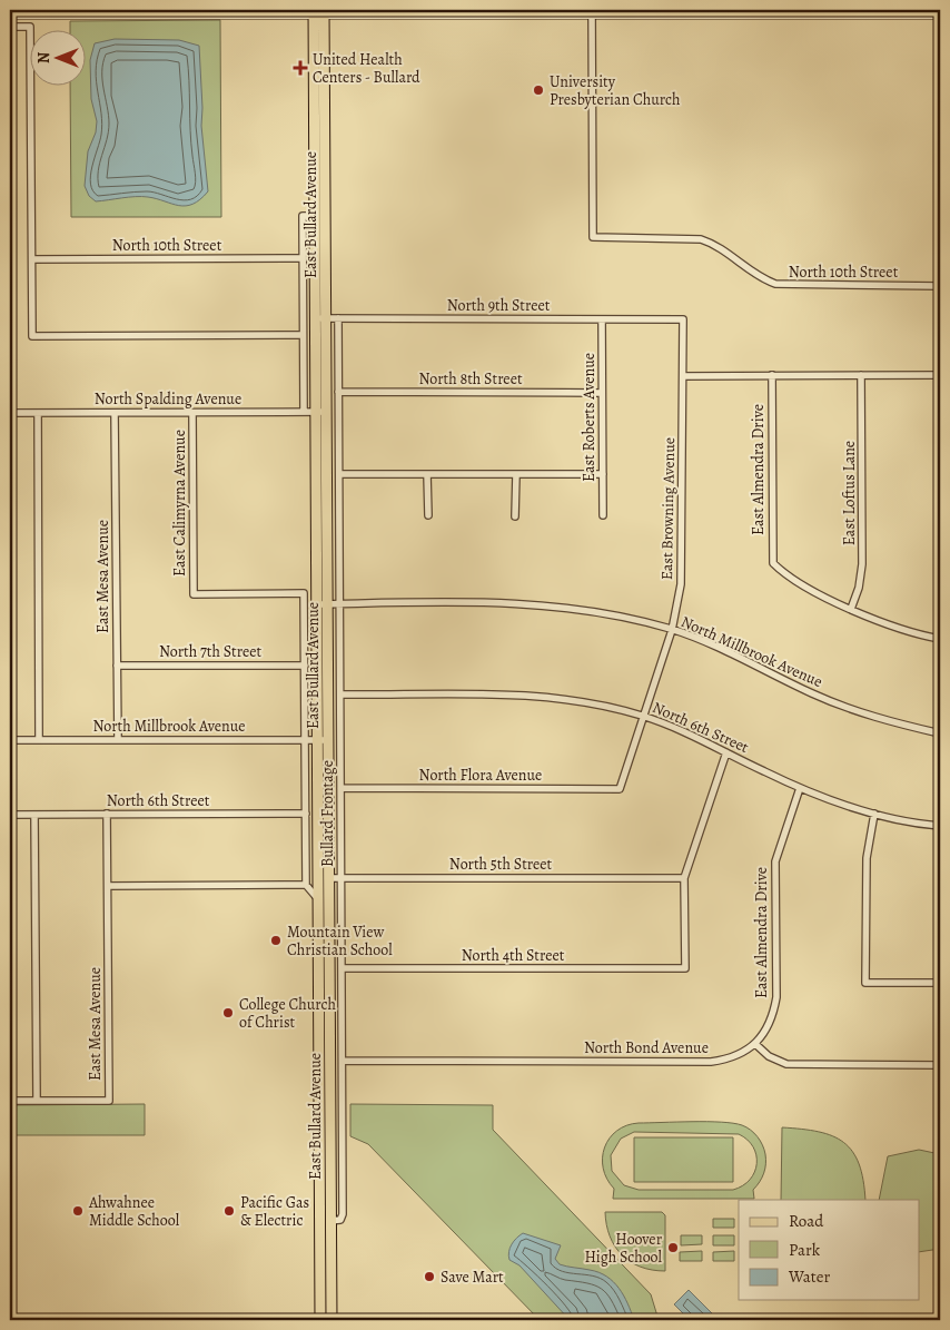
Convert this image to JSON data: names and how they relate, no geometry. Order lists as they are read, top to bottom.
{
  "streets": {
    "main road": ["East Bullard Avenue"],
    "street": [
      "North 10th Street",
      "North 9th Street",
      "North 8th Street",
      "North Spalding Avenue",
      "East Roberts Avenue",
      "East Almendra Drive",
      "East Loftus Lane",
      "East Calimyrna Avenue",
      "East Browning Avenue",
      "East Mesa Avenue",
      "North 7th Street",
      "North Millbrook Avenue",
      "North 6th Street",
      "North Flora Avenue",
      "Bullard Frontage",
      "North 5th Street",
      "North 4th Street",
      "North Bond Avenue"
    ]
  },
  "crossings": [
    ["East Bullard Avenue", "North 9th Street"],
    ["East Bullard Avenue", "North Spalding Avenue"],
    ["East Bullard Avenue", "North Millbrook Avenue"],
    ["East Bullard Avenue", "Bullard Frontage"],
    ["East Bullard Avenue", "North 5th Street"],
    ["North 9th Street", "East Roberts Avenue"],
    ["North 9th Street", "East Browning Avenue"],
    ["North 9th Street", "Bullard Frontage"],
    ["North 8th Street", "East Roberts Avenue"],
    ["North 8th Street", "Bullard Frontage"],
    ["North Spalding Avenue", "East Calimyrna Avenue"],
    ["North Spalding Avenue", "East Mesa Avenue"],
    ["East Almendra Drive", "East Loftus Lane"],
    ["East Almendra Drive", "North 6th Street"],
    ["East Almendra Drive", "North Bond Avenue"],
    ["East Calimyrna Avenue", "North 7th Street"],
    ["East Browning Avenue", "North Millbrook Avenue"],
    ["East Browning Avenue", "North 6th Street"],
    ["East Browning Avenue", "North Flora Avenue"],
    ["East Mesa Avenue", "North 7th Street"],
    ["East Mesa Avenue", "North Millbrook Avenue"],
    ["East Mesa Avenue", "North 6th Street"],
    ["North Millbrook Avenue", "Bullard Frontage"],
    ["North 6th Street", "Bullard Frontage"],
    ["North Flora Avenue", "Bullard Frontage"],
    ["Bullard Frontage", "North 5th Street"],
    ["Bullard Frontage", "North 4th Street"],
    ["Bullard Frontage", "North Bond Avenue"],
    ["North 5th Street", "North 4th Street"]
  ],
  "places": {
    "health": ["United Health Centers - Bullard"],
    "other": [
      "University Presbyterian Church",
      "Mountain View Christian School",
      "College Church of Christ",
      "Ahwahnee Middle School",
      "Pacific Gas & Electric",
      "Hoover High School",
      "Save Mart"
    ]
  },
  "legend": ["Road", "Park", "Water"],
  "north": "left"
}
